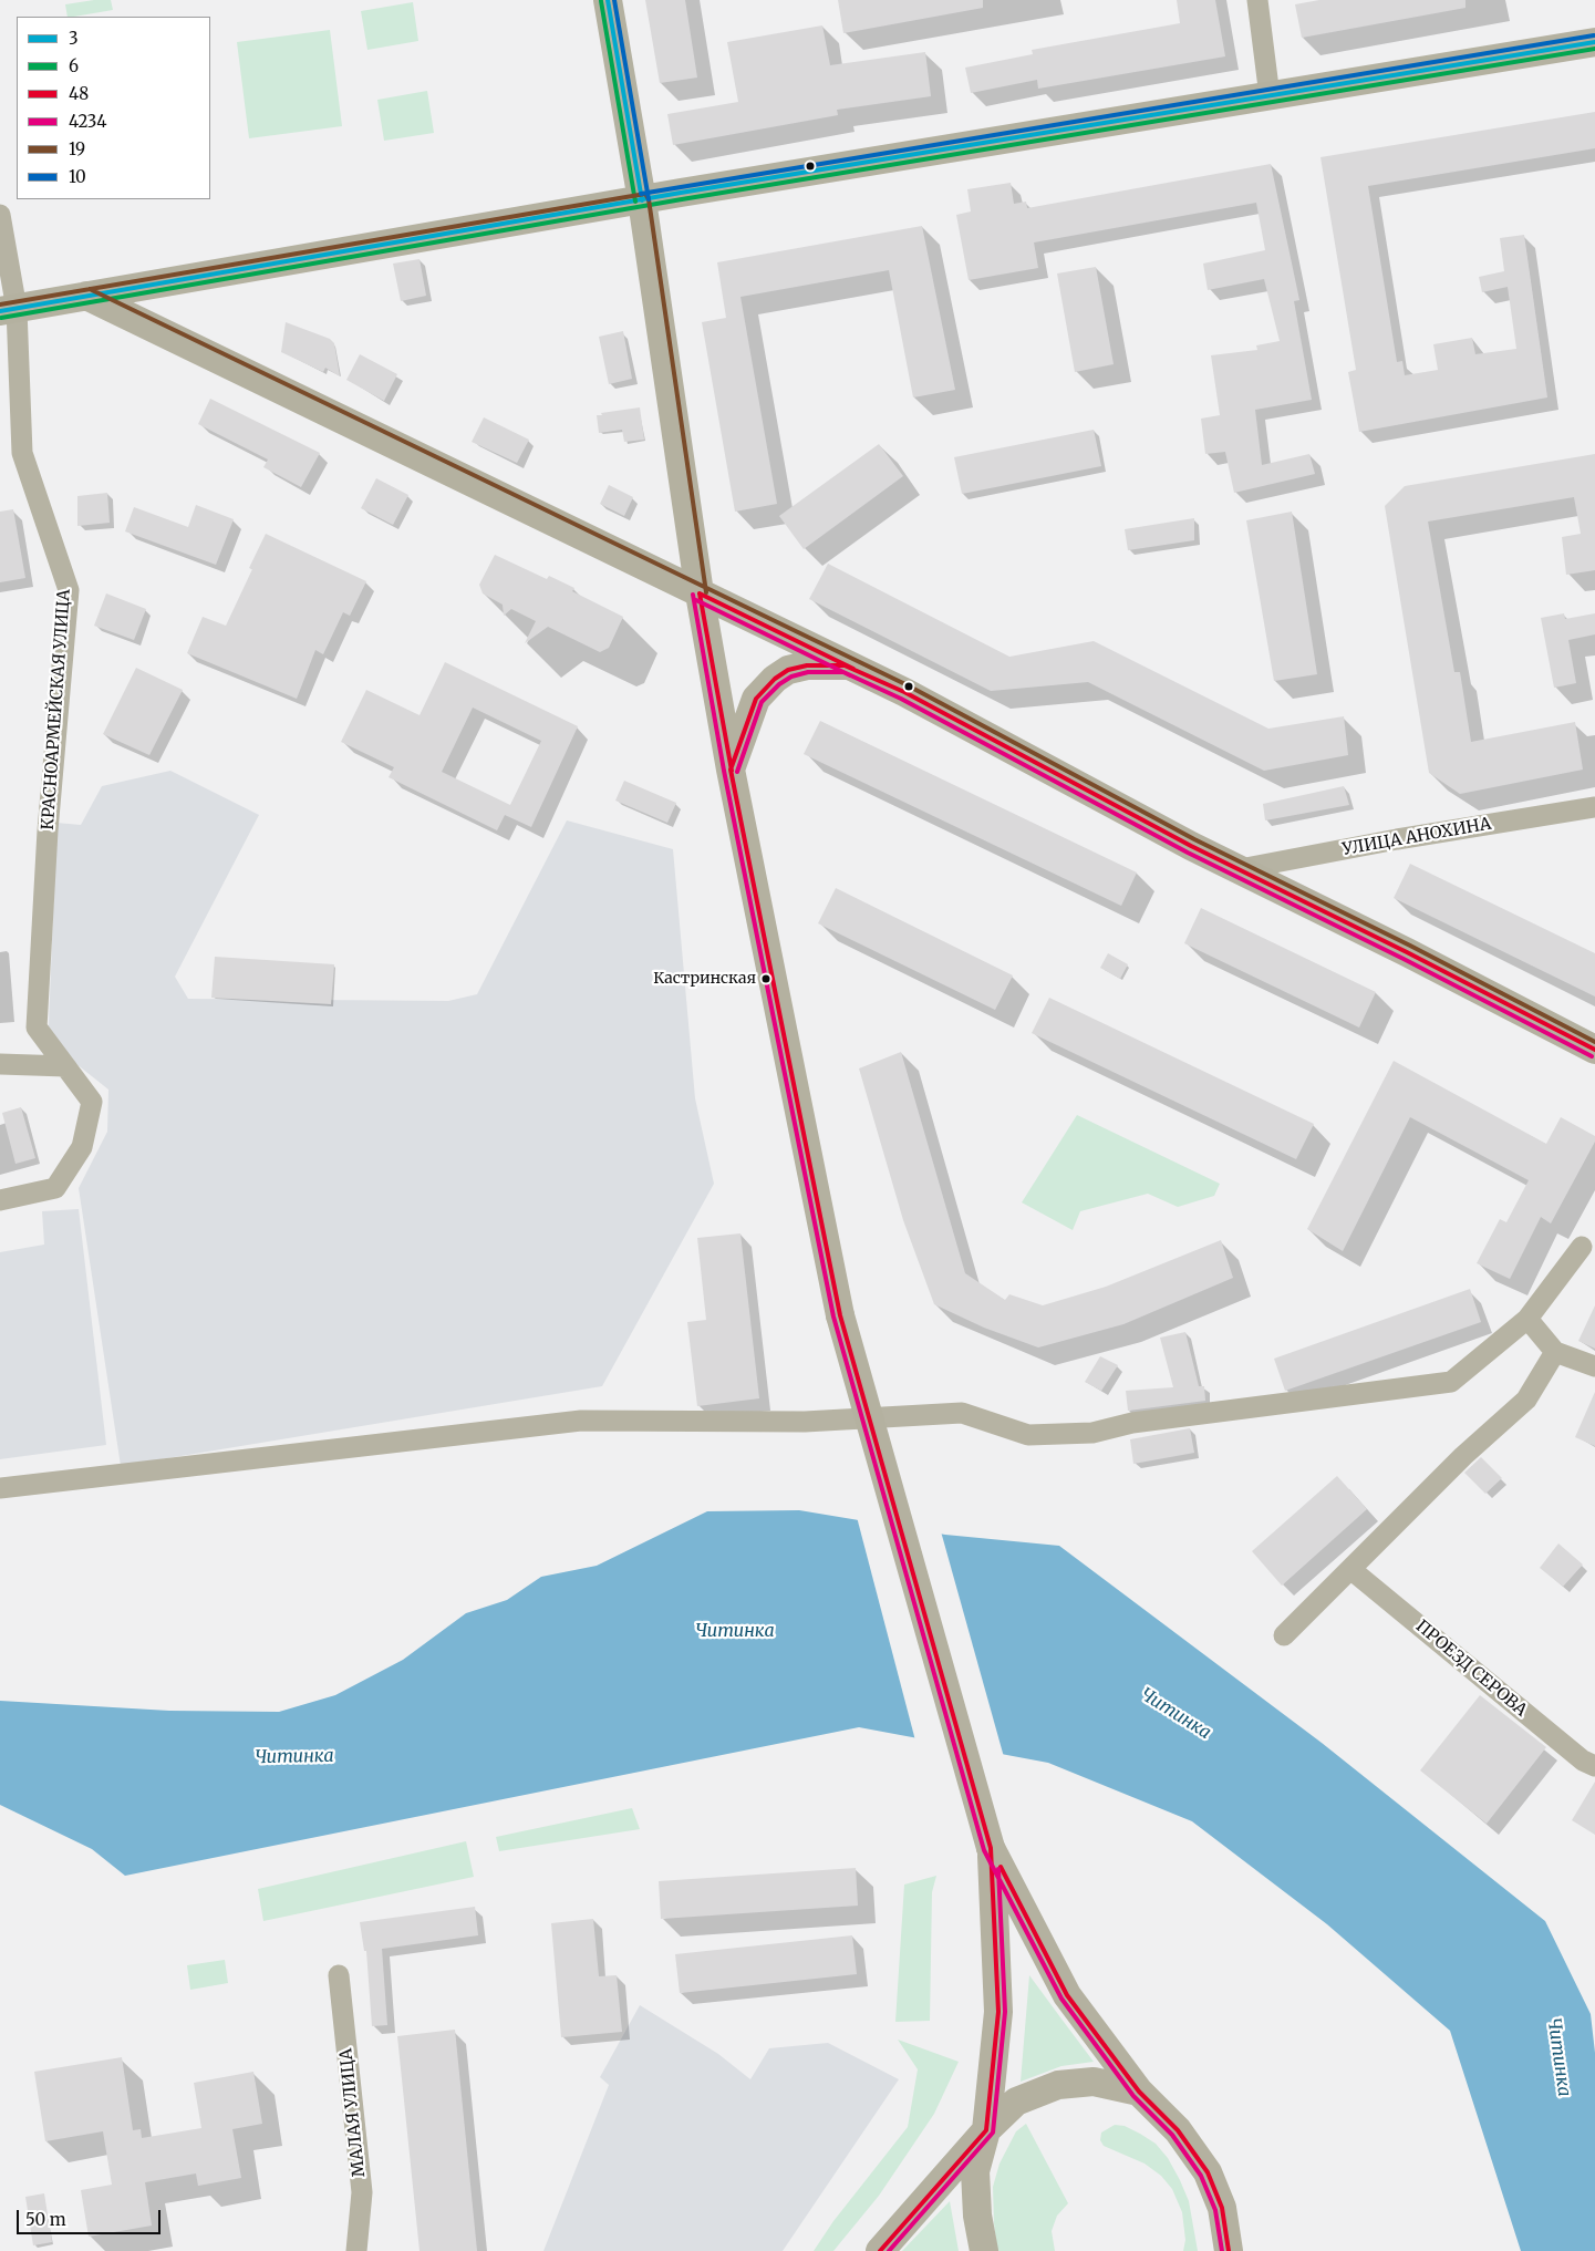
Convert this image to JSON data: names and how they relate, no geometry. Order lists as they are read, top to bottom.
{
  "streets": {
    "street": [
      "КРАСНОАРМЕЙСКАЯ УЛИЦА",
      "УЛИЦА АНОХИНА",
      "ПРОЕЗД СЕРОВА",
      "МАЛАЯ УЛИЦА"
    ]
  },
  "water": ["Читинка"],
  "places": ["Кастринская"],
  "lines": [
    "transit line 3",
    "transit line 10",
    "transit line 6",
    "transit line 19",
    "transit line 48",
    "transit line 4234"
  ],
  "legend": [
    "3",
    "6",
    "48",
    "4234",
    "19",
    "10"
  ],
  "scale_bar": "50 m"
}
